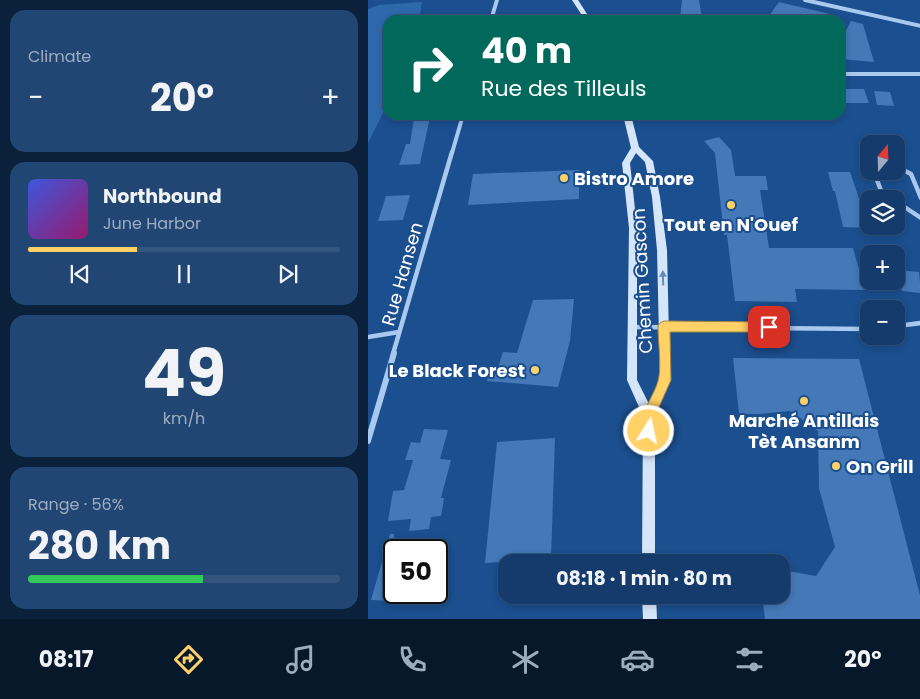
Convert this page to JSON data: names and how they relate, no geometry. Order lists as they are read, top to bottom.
{
  "streets": {
    "main road": ["Chemin Gascon"],
    "street": ["Rue Hansen"]
  },
  "places": [
    "Bistro Amore",
    "Tout en N'Ouef",
    "Le Black Forest",
    "Marché Antillais Tèt Ansanm",
    "On Grill"
  ],
  "north": "top",
  "page": {
    "tile": [
      "Climate",
      ["49", "km/h"],
      ["Range · 56%", "280 km"]
    ],
    "turn": ["40 m", "Rue des Tilleuls"],
    "heat": ["−", "20°", "+"],
    "map_buttons": ["+", "−"],
    "song": ["Northbound", "June Harbor"],
    "limit": "50",
    "trip": "08:18 · 1 min · 80 m",
    "tabs": ["08:17", "20°"]
  }
}
